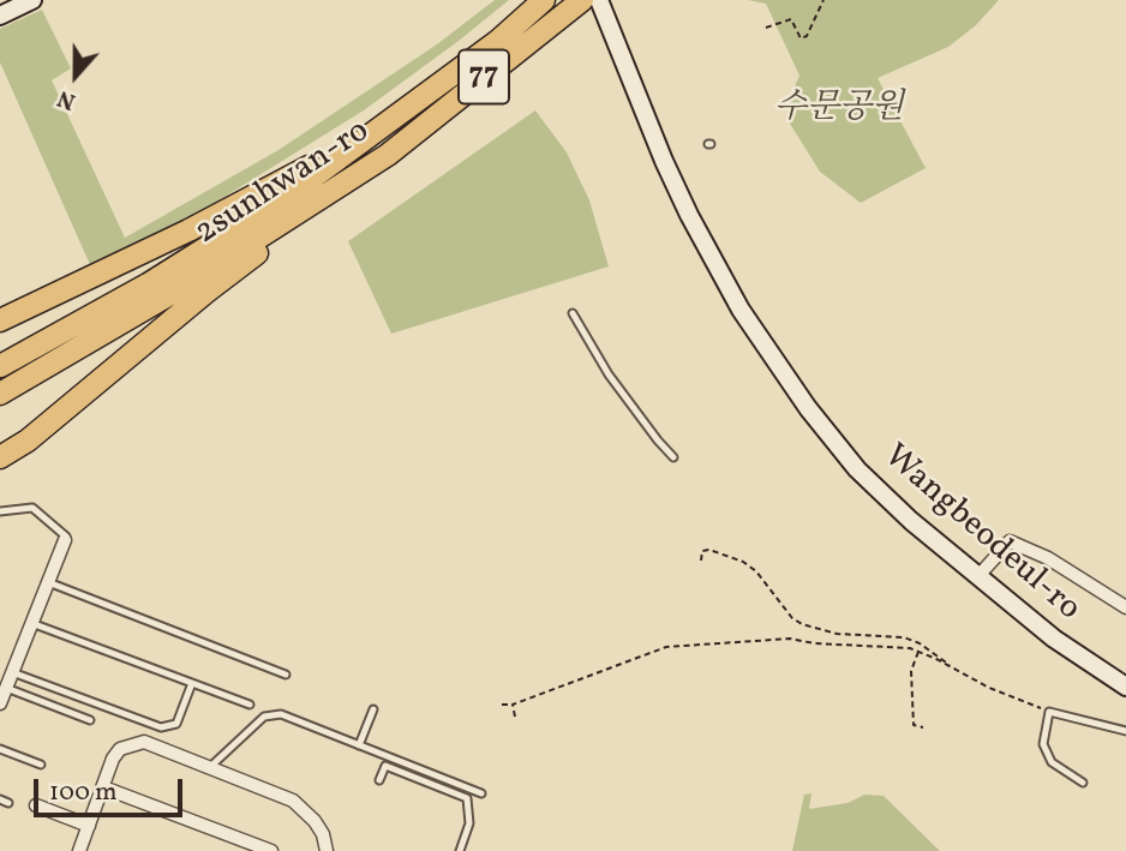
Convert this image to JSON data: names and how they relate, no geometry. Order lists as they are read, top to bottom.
{
  "streets": {
    "highway": ["77", "2sunhwan-ro"],
    "main road": ["Wangbeodeul-ro"]
  },
  "parks": ["수문공원"],
  "scale_bar": "100 m",
  "north": "bottom"
}
